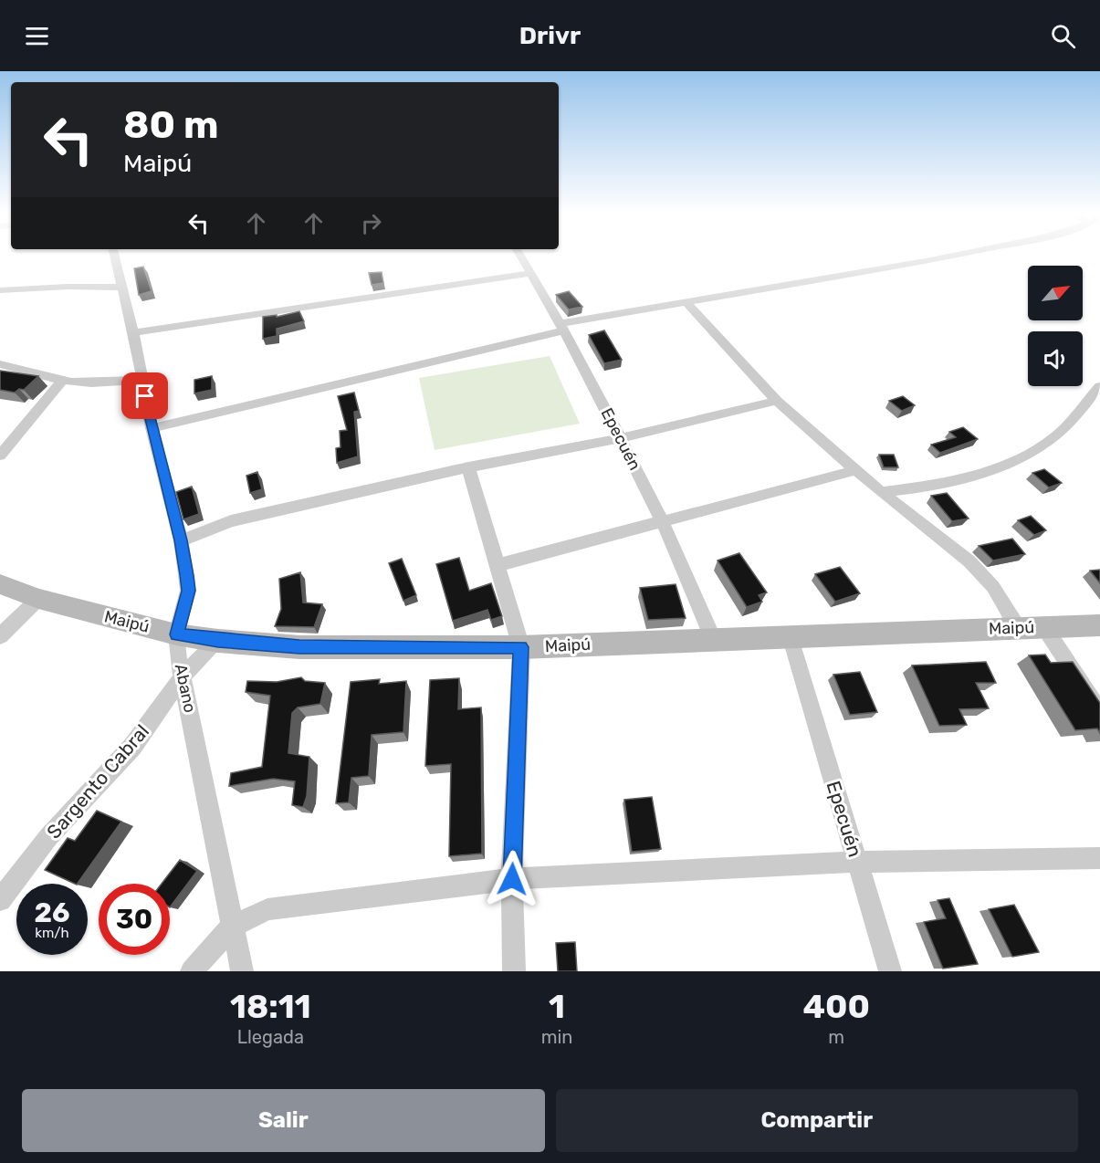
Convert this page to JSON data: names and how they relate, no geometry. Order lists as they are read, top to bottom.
{
  "streets": {
    "main road": ["Maipú"],
    "street": ["Epecuén", "Abano", "Sargento Cabral"]
  },
  "crossings": [
    ["Epecuén", "Maipú"],
    ["Maipú", "Abano"],
    ["Maipú", "Sargento Cabral"],
    ["Abano", "Sargento Cabral"]
  ],
  "north": "top right",
  "page": {
    "header": "Drivr",
    "turn": ["80 m", "Maipú"],
    "speed": "26 km/h",
    "limit": "30",
    "eta": [
      "18:11",
      "Llegada",
      "1",
      "min",
      "400",
      "m"
    ],
    "buttons": ["Salir", "Compartir"]
  }
}
